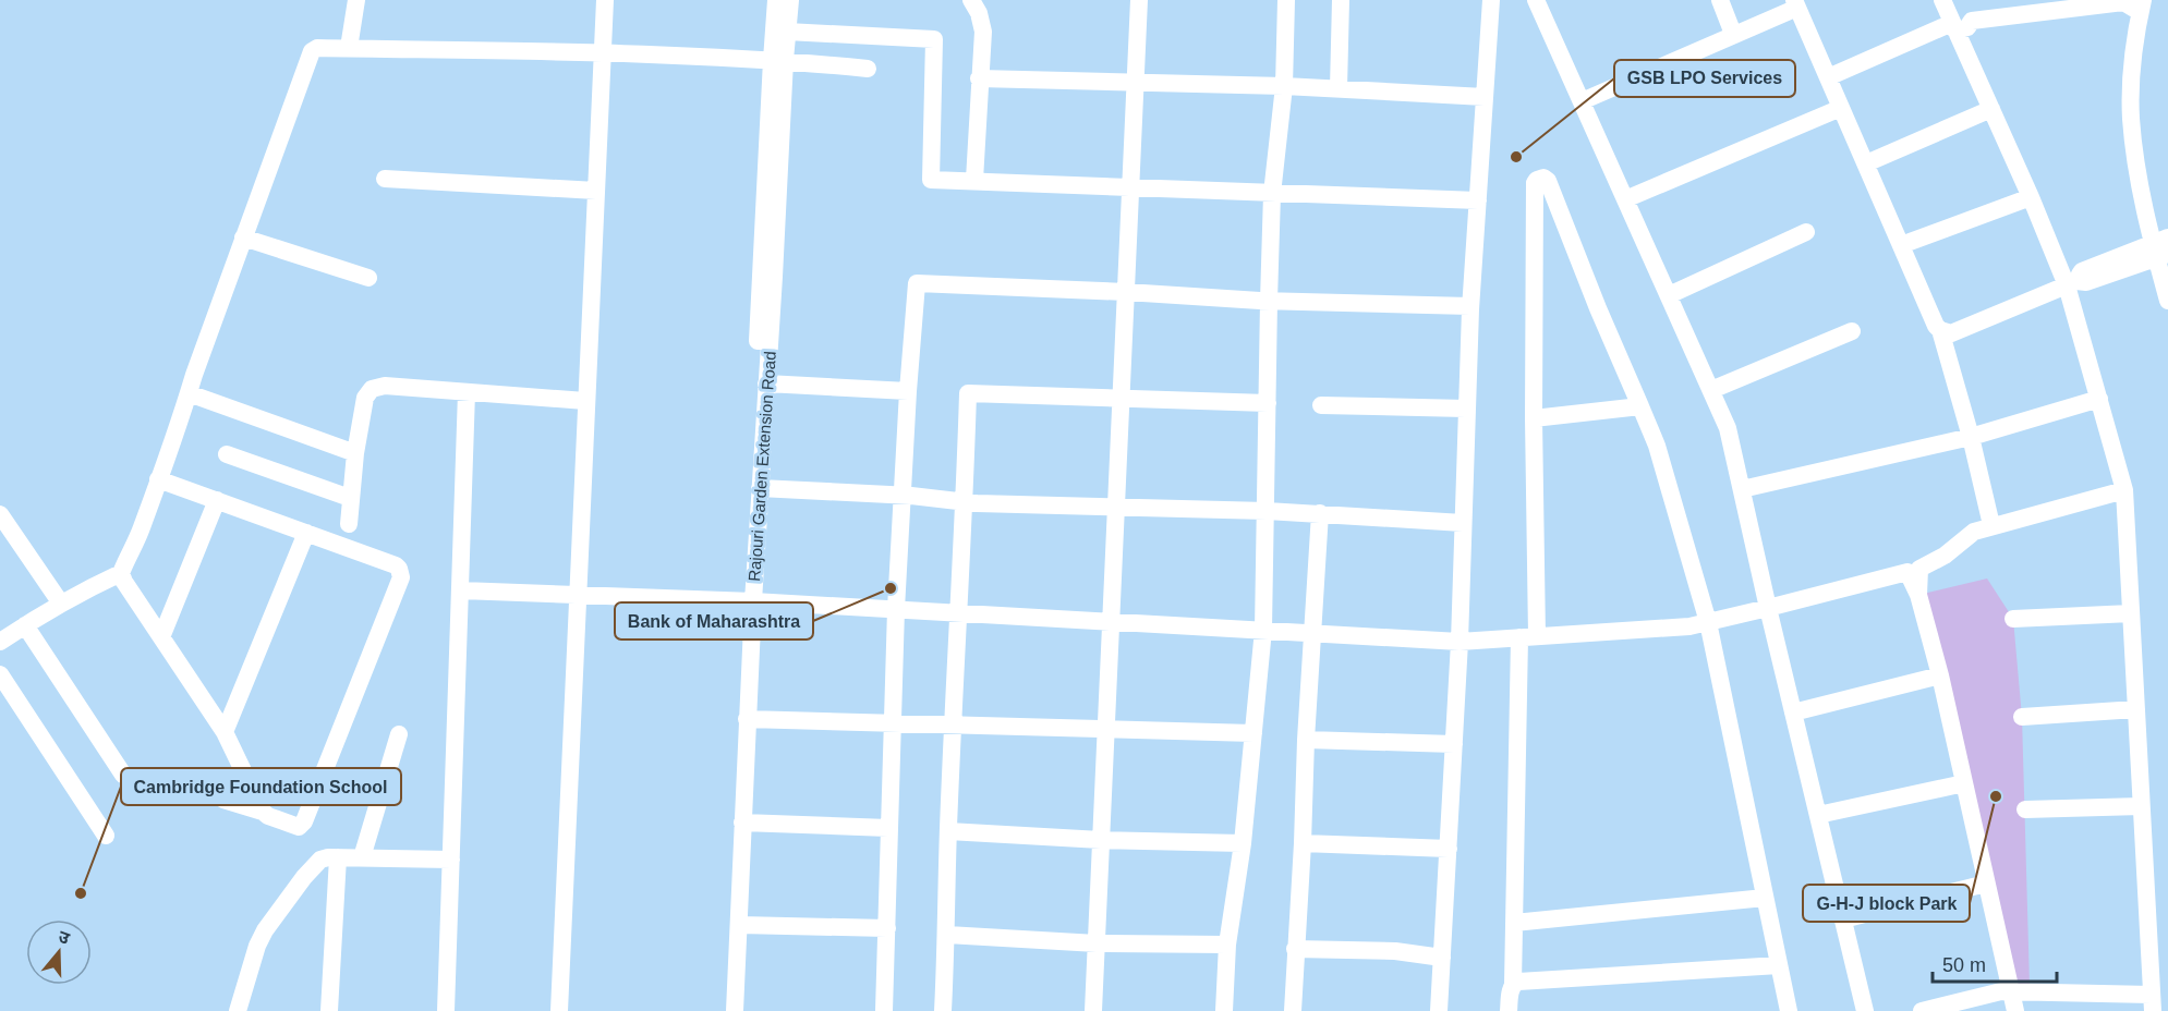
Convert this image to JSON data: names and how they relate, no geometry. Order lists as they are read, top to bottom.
{
  "streets": {
    "street": ["Rajouri Garden Extension Road"]
  },
  "places": [
    "GSB LPO Services",
    "Bank of Maharashtra",
    "G-H-J block Park",
    "Cambridge Foundation School"
  ],
  "scale_bar": "50 m",
  "north": "top"
}
